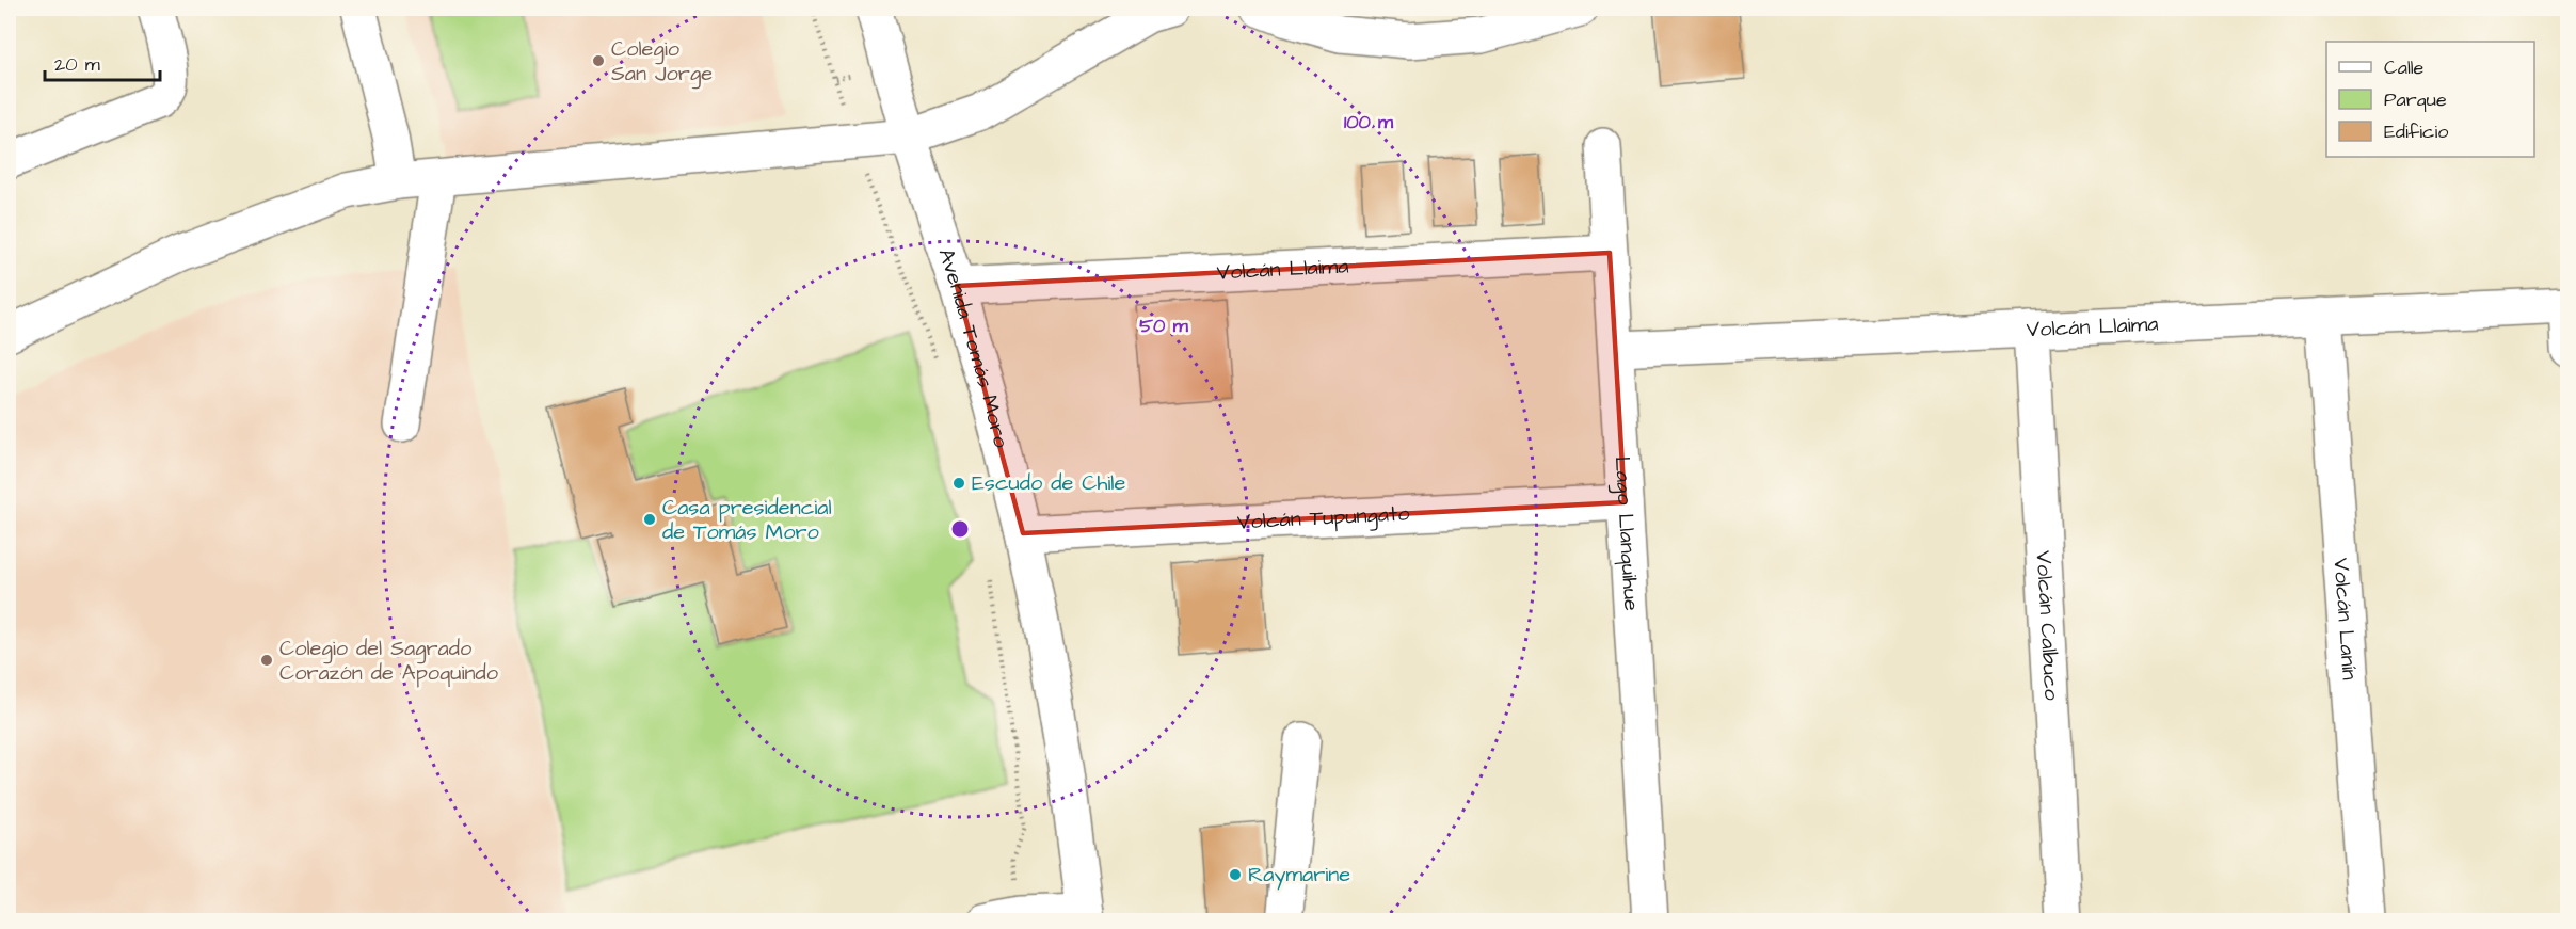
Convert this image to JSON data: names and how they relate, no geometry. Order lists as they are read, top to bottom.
{
  "streets": {
    "street": [
      "Volcán Llaima",
      "Avenida Tomás Moro",
      "Volcán Tupungato",
      "Lago Llanquihue",
      "Volcán Lanín",
      "Volcán Calbuco"
    ]
  },
  "crossings": [
    ["Volcán Llaima", "Avenida Tomás Moro"],
    ["Volcán Llaima", "Lago Llanquihue"],
    ["Volcán Llaima", "Volcán Lanín"],
    ["Volcán Llaima", "Volcán Calbuco"],
    ["Avenida Tomás Moro", "Volcán Tupungato"],
    ["Volcán Tupungato", "Lago Llanquihue"]
  ],
  "places": [
    "Colegio San Jorge",
    "Escudo de Chile",
    "Casa presidencial de Tomás Moro",
    "Colegio del Sagrado Corazón de Apoquindo",
    "Raymarine"
  ],
  "legend": ["Calle", "Parque", "Edificio"],
  "scale_bar": "20 m",
  "rings": ["100 m", "50 m"]
}
